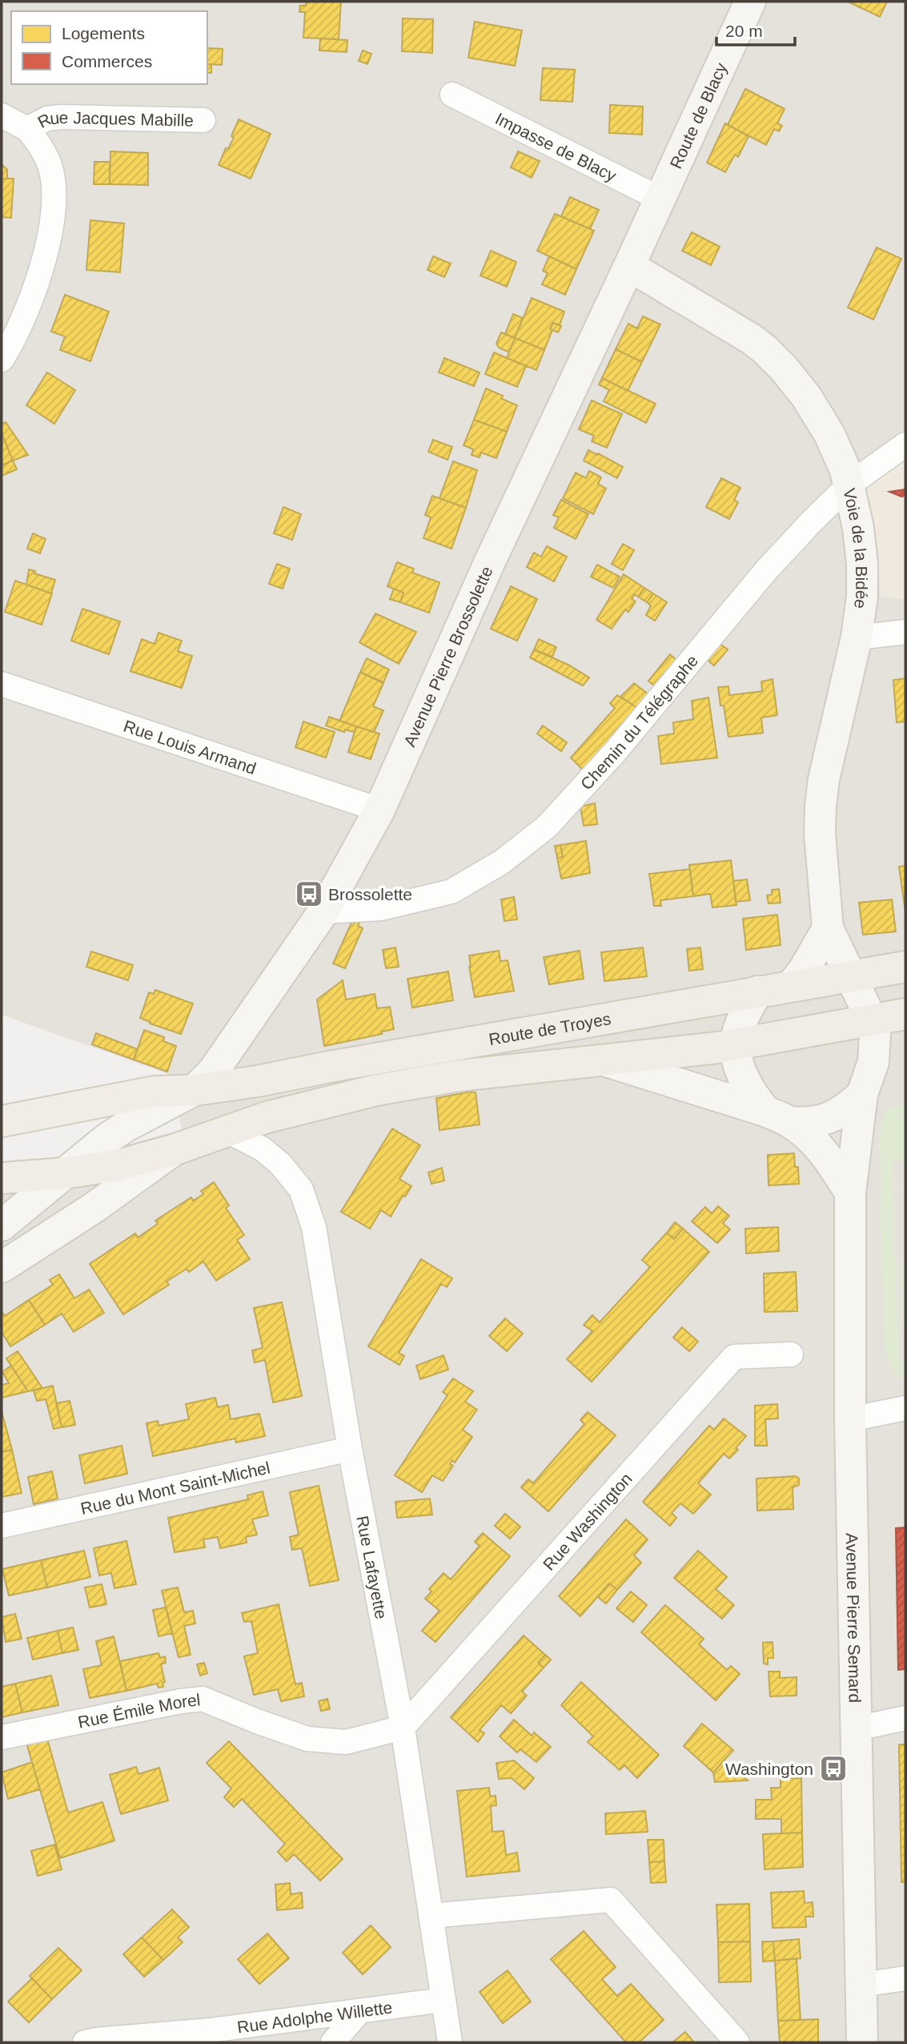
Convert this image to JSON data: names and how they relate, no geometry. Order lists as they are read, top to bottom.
{
  "streets": {
    "main road": [
      "Route de Blacy",
      "Voie de la Bidée",
      "Avenue Pierre Brossolette",
      "Route de Troyes",
      "Avenue Pierre Semard"
    ],
    "street": [
      "Rue Jacques Mabille",
      "Impasse de Blacy",
      "Chemin du Télégraphe",
      "Rue Louis Armand",
      "Rue du Mont Saint-Michel",
      "Rue Washington",
      "Rue Lafayette",
      "Rue Émile Morel",
      "Rue Adolphe Willette"
    ]
  },
  "crossings": [
    ["Route de Blacy", "Impasse de Blacy"],
    ["Route de Blacy", "Avenue Pierre Brossolette"],
    ["Impasse de Blacy", "Avenue Pierre Brossolette"],
    ["Voie de la Bidée", "Avenue Pierre Brossolette"],
    ["Voie de la Bidée", "Chemin du Télégraphe"],
    ["Voie de la Bidée", "Route de Troyes"],
    ["Voie de la Bidée", "Avenue Pierre Semard"],
    ["Avenue Pierre Brossolette", "Chemin du Télégraphe"],
    ["Avenue Pierre Brossolette", "Rue Louis Armand"],
    ["Avenue Pierre Brossolette", "Route de Troyes"],
    ["Route de Troyes", "Avenue Pierre Semard"],
    ["Rue du Mont Saint-Michel", "Rue Lafayette"],
    ["Rue Washington", "Rue Lafayette"],
    ["Rue Washington", "Rue Émile Morel"],
    ["Rue Lafayette", "Rue Émile Morel"],
    ["Rue Lafayette", "Rue Adolphe Willette"]
  ],
  "places": {
    "bus stop": ["Brossolette", "Washington"]
  },
  "legend": ["Logements", "Commerces"],
  "scale_bar": "20 m"
}
